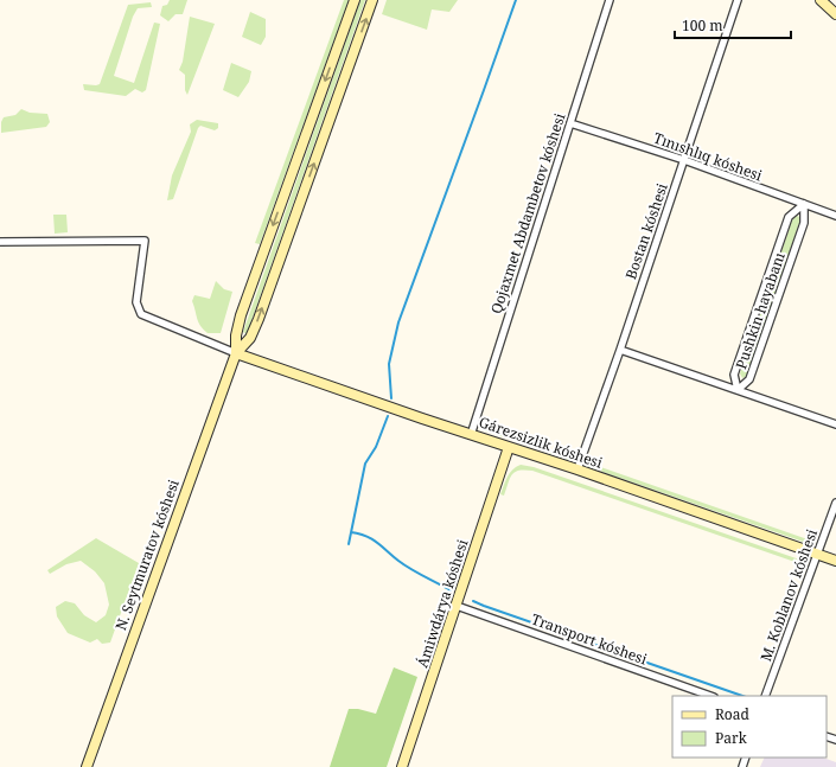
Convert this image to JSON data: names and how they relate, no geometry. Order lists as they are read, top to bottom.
{
  "streets": {
    "street": [
      "Tınıshlıq kóshesi",
      "Qojaxmet Abdambetov kóshesi",
      "Bostan kóshesi",
      "Pushkin hayabanı",
      "Gárezsizlik kóshesi",
      "N. Seytmuratov kóshesi",
      "M. Koblanov kóshesi",
      "Ámiwdárya kóshesi",
      "Transport kóshesi"
    ]
  },
  "crossings": [
    ["Tınıshlıq kóshesi", "Qojaxmet Abdambetov kóshesi"],
    ["Tınıshlıq kóshesi", "Bostan kóshesi"],
    ["Tınıshlıq kóshesi", "Pushkin hayabanı"],
    ["Qojaxmet Abdambetov kóshesi", "Gárezsizlik kóshesi"],
    ["Bostan kóshesi", "Gárezsizlik kóshesi"],
    ["Gárezsizlik kóshesi", "N. Seytmuratov kóshesi"],
    ["Gárezsizlik kóshesi", "M. Koblanov kóshesi"],
    ["Gárezsizlik kóshesi", "Ámiwdárya kóshesi"],
    ["Ámiwdárya kóshesi", "Transport kóshesi"]
  ],
  "legend": ["Road", "Park"],
  "scale_bar": "100 m"
}
